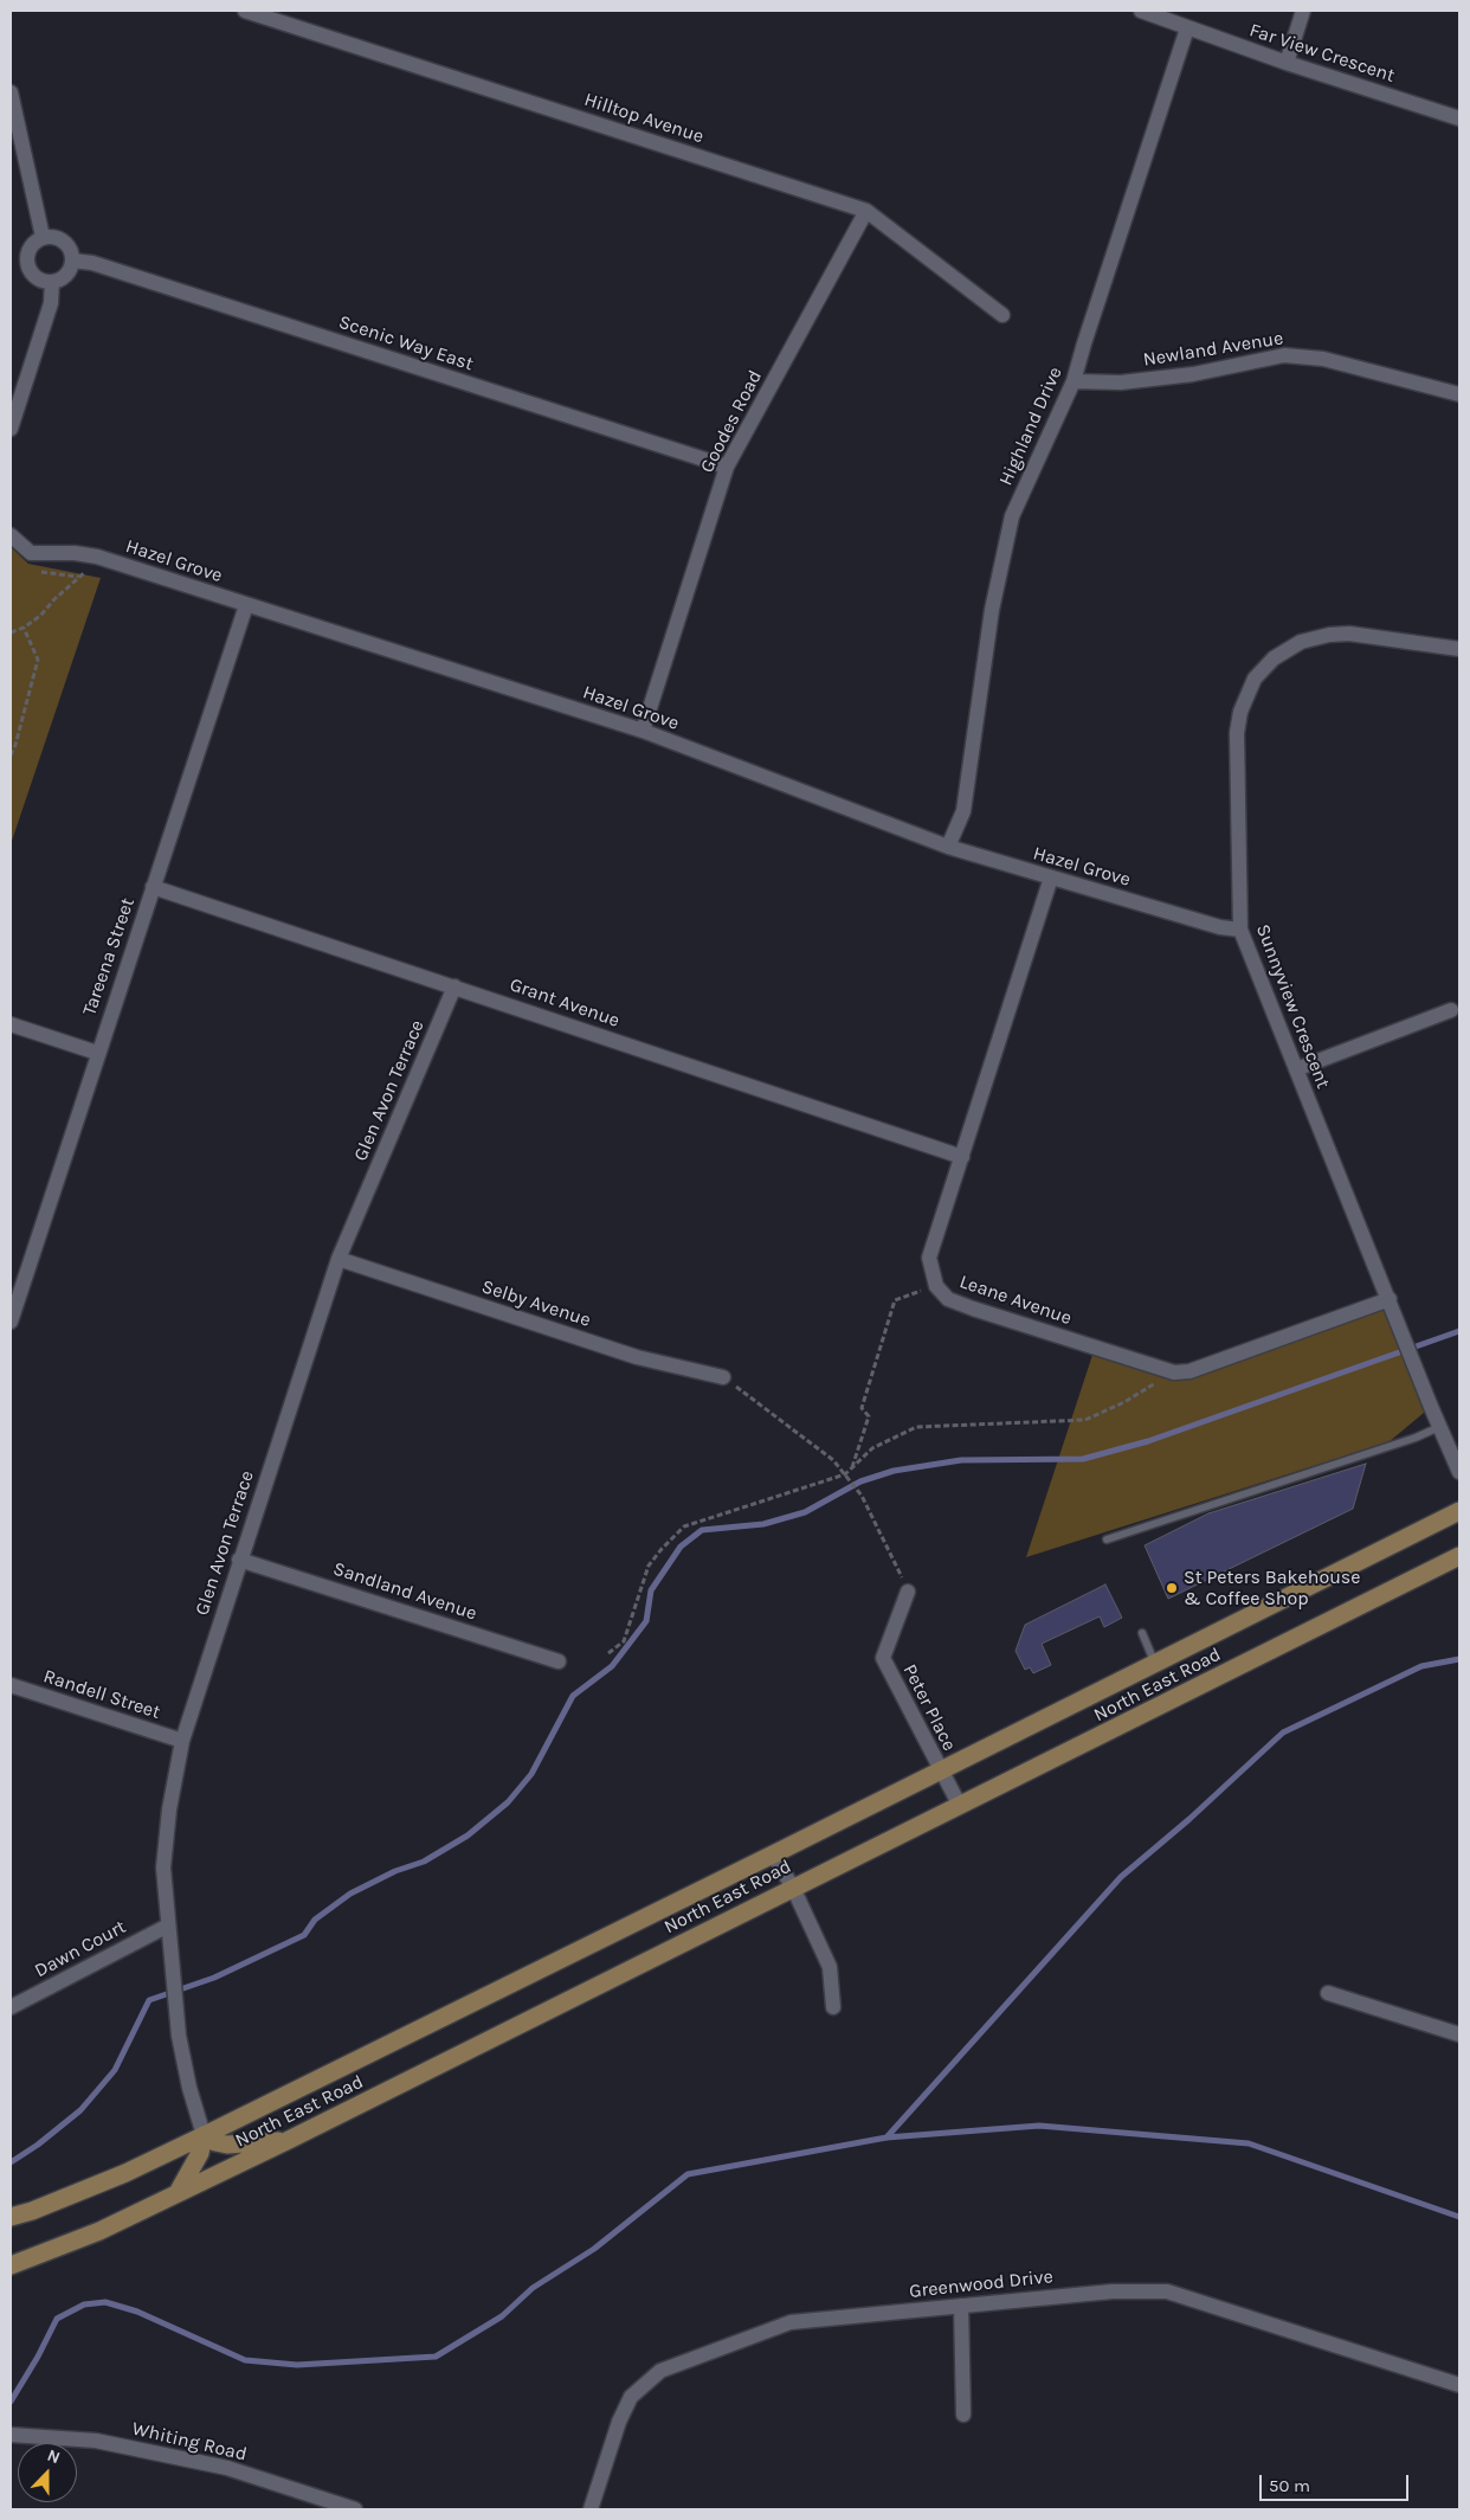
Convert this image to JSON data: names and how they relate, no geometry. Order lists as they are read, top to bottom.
{
  "streets": {
    "main road": ["North East Road"],
    "street": [
      "Far View Crescent",
      "Hilltop Avenue",
      "Scenic Way East",
      "Newland Avenue",
      "Goodes Road",
      "Highland Drive",
      "Hazel Grove",
      "Tareena Street",
      "Grant Avenue",
      "Sunnyview Crescent",
      "Glen Avon Terrace",
      "Leane Avenue",
      "Selby Avenue",
      "Sandland Avenue",
      "Randell Street",
      "Peter Place",
      "Dawn Court",
      "Greenwood Drive",
      "Whiting Road"
    ]
  },
  "crossings": [
    ["Far View Crescent", "Highland Drive"],
    ["Hilltop Avenue", "Goodes Road"],
    ["Scenic Way East", "Goodes Road"],
    ["Newland Avenue", "Highland Drive"],
    ["Goodes Road", "Hazel Grove"],
    ["Highland Drive", "Hazel Grove"],
    ["Hazel Grove", "Tareena Street"],
    ["Hazel Grove", "Sunnyview Crescent"],
    ["Hazel Grove", "Leane Avenue"],
    ["Tareena Street", "Grant Avenue"],
    ["Grant Avenue", "Glen Avon Terrace"],
    ["Grant Avenue", "Leane Avenue"],
    ["Sunnyview Crescent", "Leane Avenue"],
    ["Glen Avon Terrace", "Selby Avenue"],
    ["Glen Avon Terrace", "Sandland Avenue"],
    ["Glen Avon Terrace", "North East Road"],
    ["Glen Avon Terrace", "Randell Street"],
    ["Glen Avon Terrace", "Dawn Court"],
    ["North East Road", "Peter Place"]
  ],
  "places": ["St Peters Bakehouse & Coffee Shop"],
  "scale_bar": "50 m",
  "north": "top"
}
